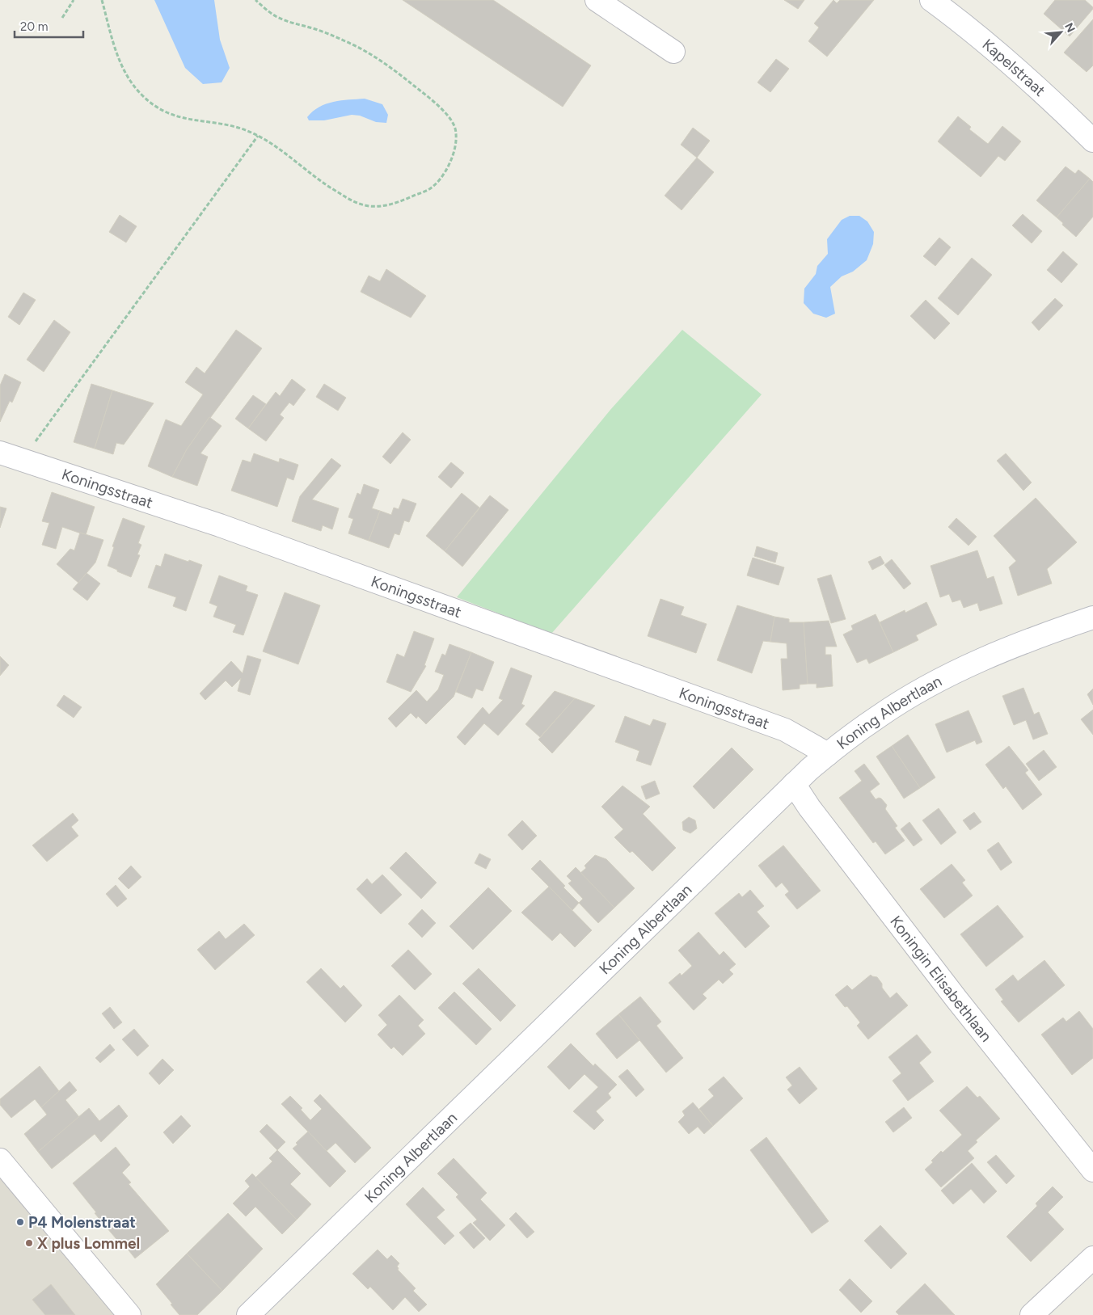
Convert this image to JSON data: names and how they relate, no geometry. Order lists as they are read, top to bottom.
{
  "streets": {
    "street": [
      "Kapelstraat",
      "Koningsstraat",
      "Koning Albertlaan",
      "Koningin Elisabethlaan"
    ]
  },
  "crossings": [
    ["Koningsstraat", "Koning Albertlaan"],
    ["Koning Albertlaan", "Koningin Elisabethlaan"]
  ],
  "places": ["P4 Molenstraat", "X plus Lommel"],
  "scale_bar": "20 m",
  "north": "top right"
}
